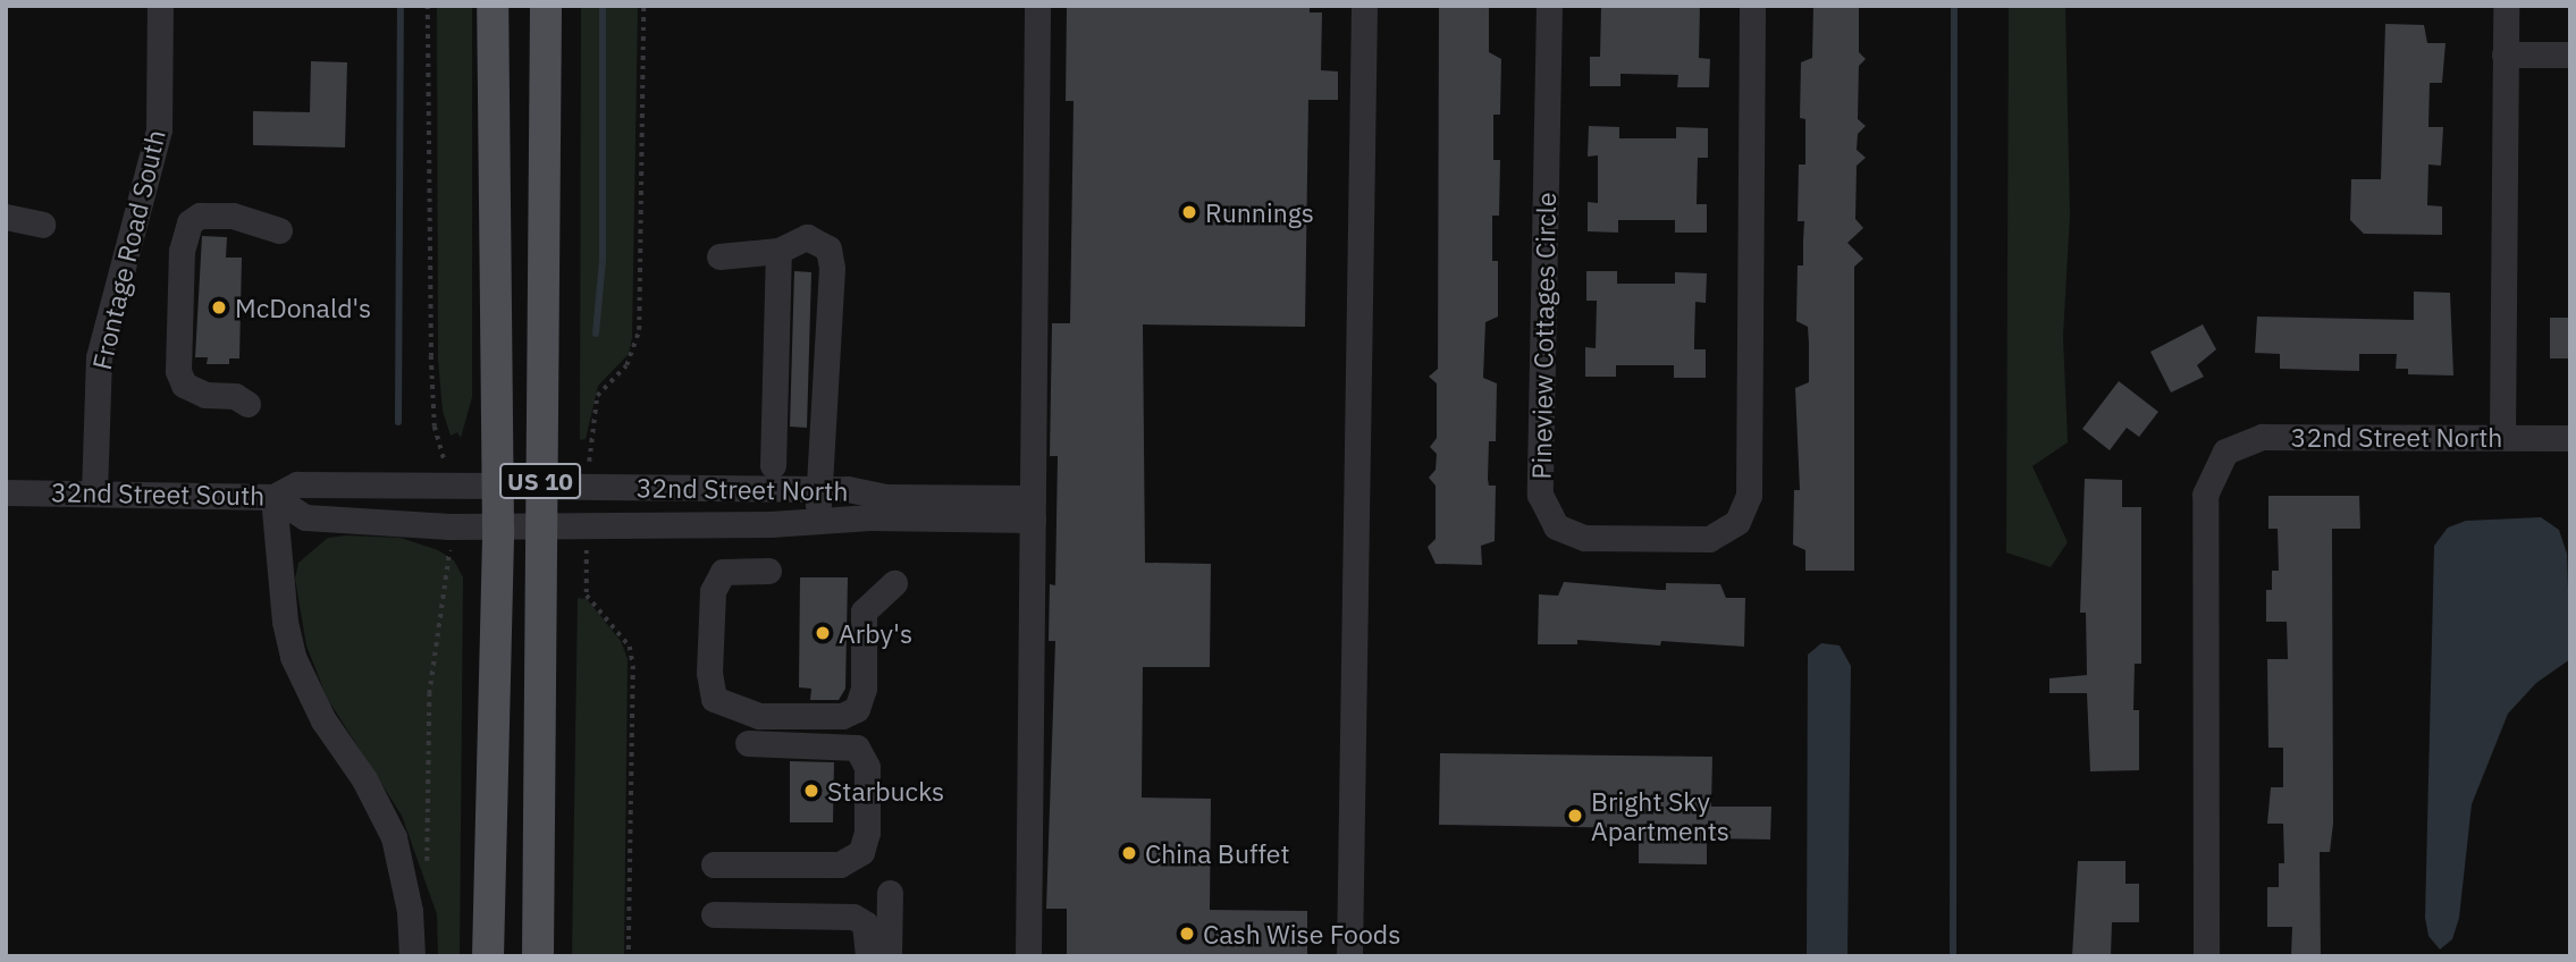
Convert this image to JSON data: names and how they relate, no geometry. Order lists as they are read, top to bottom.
{
  "streets": {
    "main road": ["US 10"],
    "street": [
      "Frontage Road South",
      "Pineview Cottages Circle",
      "32nd Street North",
      "32nd Street South"
    ]
  },
  "crossings": [
    ["Frontage Road South", "32nd Street South"],
    ["32nd Street North", "US 10"],
    ["32nd Street North", "32nd Street South"],
    ["US 10", "32nd Street South"]
  ],
  "places": [
    "Runnings",
    "McDonald's",
    "Arby's",
    "Starbucks",
    "Bright Sky Apartments",
    "China Buffet",
    "Cash Wise Foods"
  ]
}
